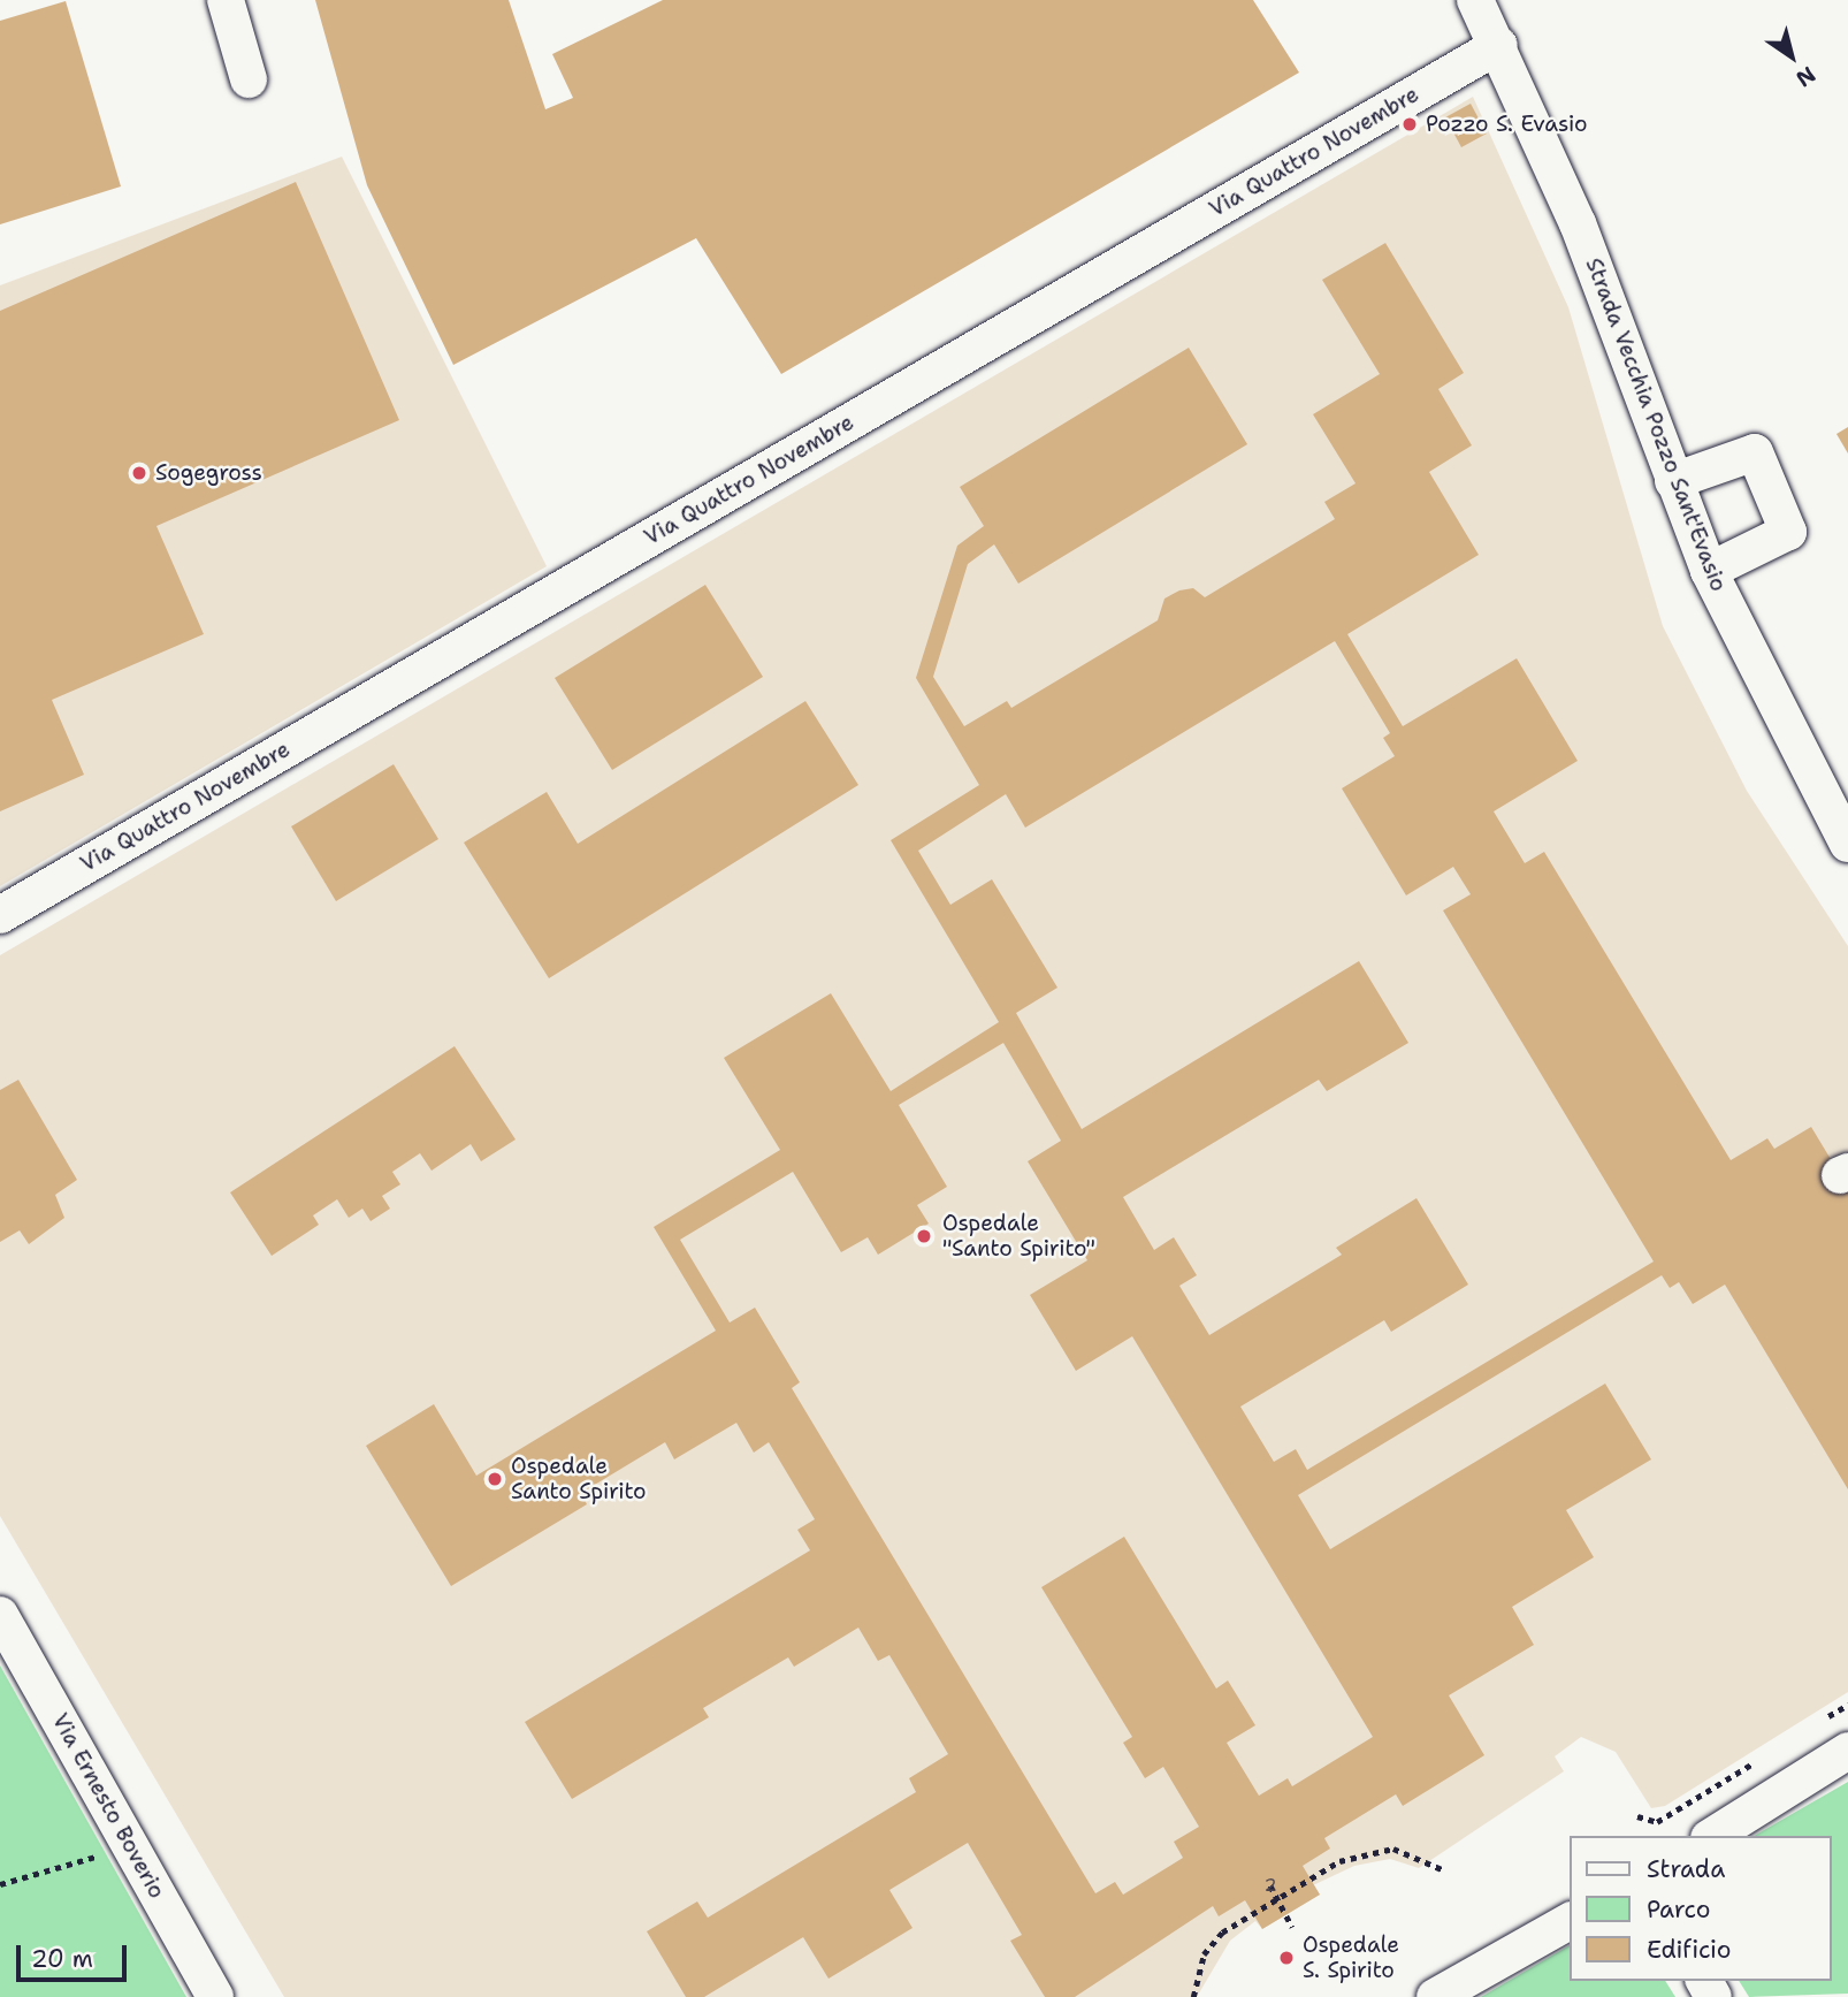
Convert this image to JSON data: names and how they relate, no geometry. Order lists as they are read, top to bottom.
{
  "streets": {
    "street": ["Via Quattro Novembre", "Strada Vecchia Pozzo Sant'Evasio", "Via Ernesto Boverio"]
  },
  "crossings": [
    ["Via Quattro Novembre", "Strada Vecchia Pozzo Sant'Evasio"]
  ],
  "places": [
    "Pozzo S. Evasio",
    "Sogegross",
    "Ospedale \"Santo Spirito\"",
    "Ospedale Santo Spirito",
    "Ospedale S. Spirito"
  ],
  "house_numbers": ["2"],
  "legend": ["Strada", "Parco", "Edificio"],
  "scale_bar": "20 m",
  "north": "bottom right"
}
